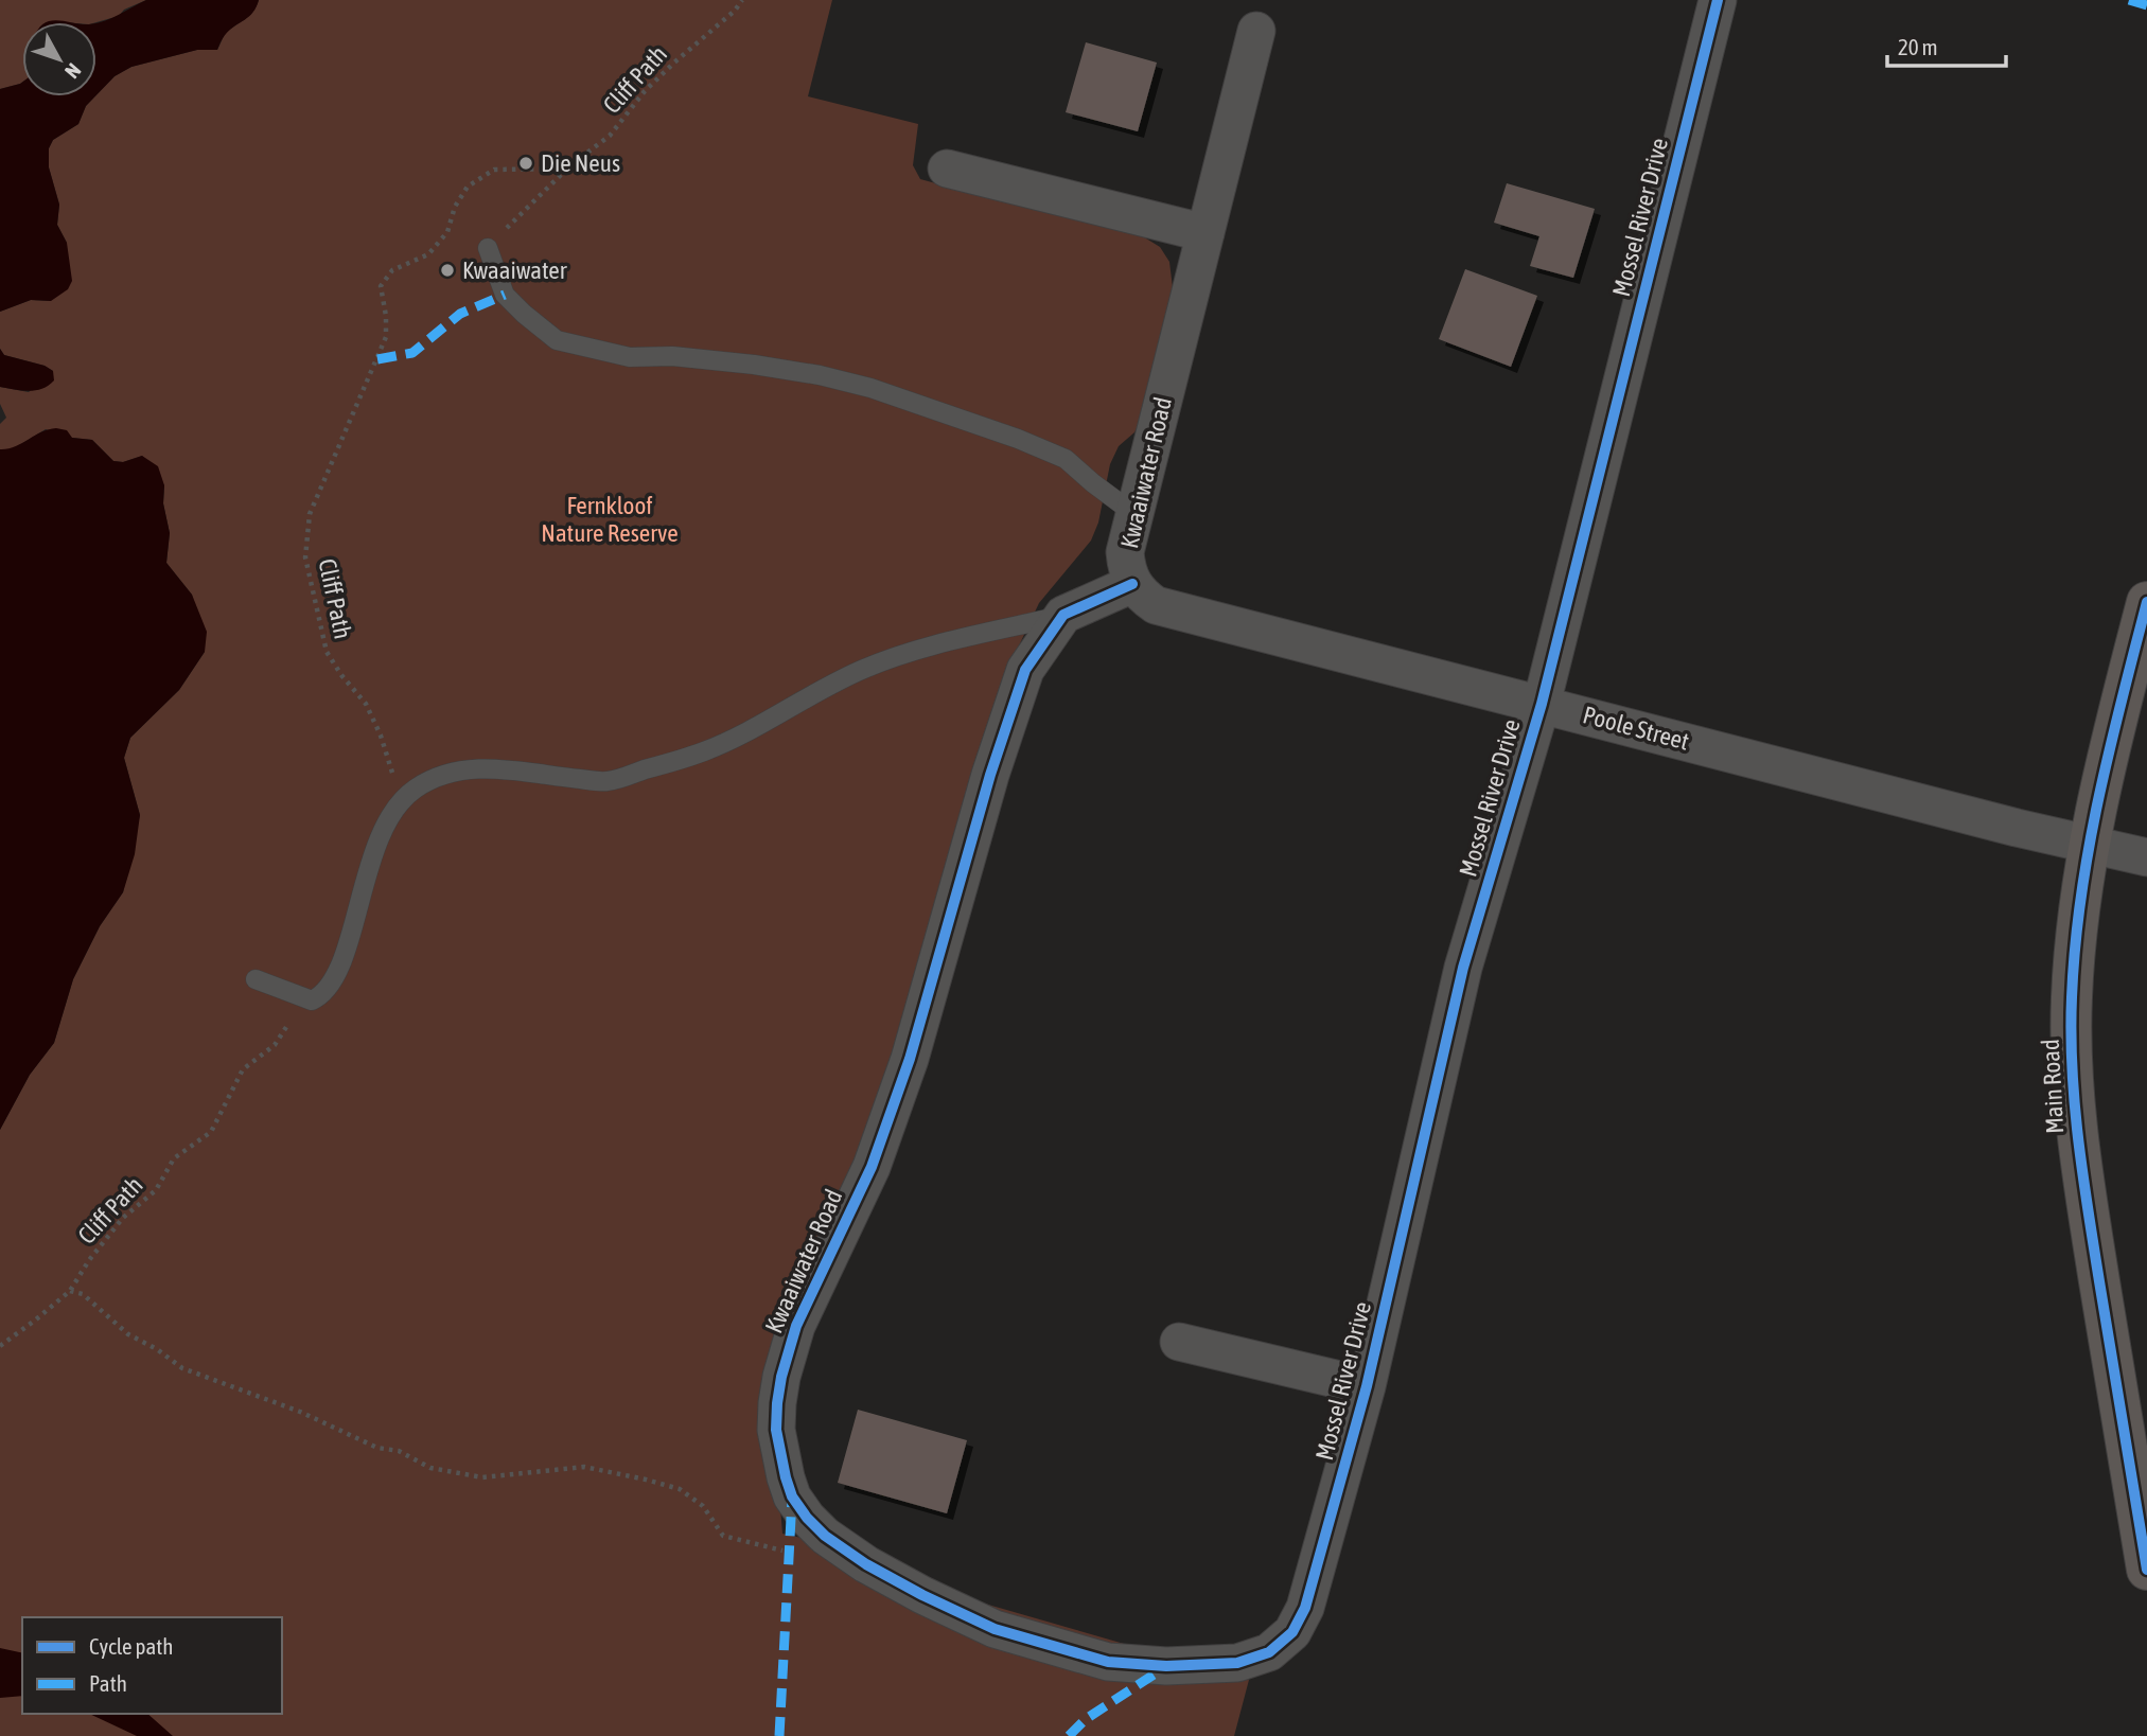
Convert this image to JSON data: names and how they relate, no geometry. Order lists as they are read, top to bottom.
{
  "streets": {
    "main road": ["Main Road"],
    "street": ["Mossel River Drive", "Kwaaiwater Road", "Poole Street"],
    "path": ["Cliff Path"]
  },
  "crossings": [
    ["Mossel River Drive", "Kwaaiwater Road"],
    ["Mossel River Drive", "Poole Street"],
    ["Kwaaiwater Road", "Poole Street"],
    ["Poole Street", "Main Road"]
  ],
  "parks": ["Fernkloof Nature Reserve"],
  "places": ["Die Neus", "Kwaaiwater"],
  "legend": ["Cycle path", "Path"],
  "scale_bar": "20 m",
  "north": "bottom right"
}
